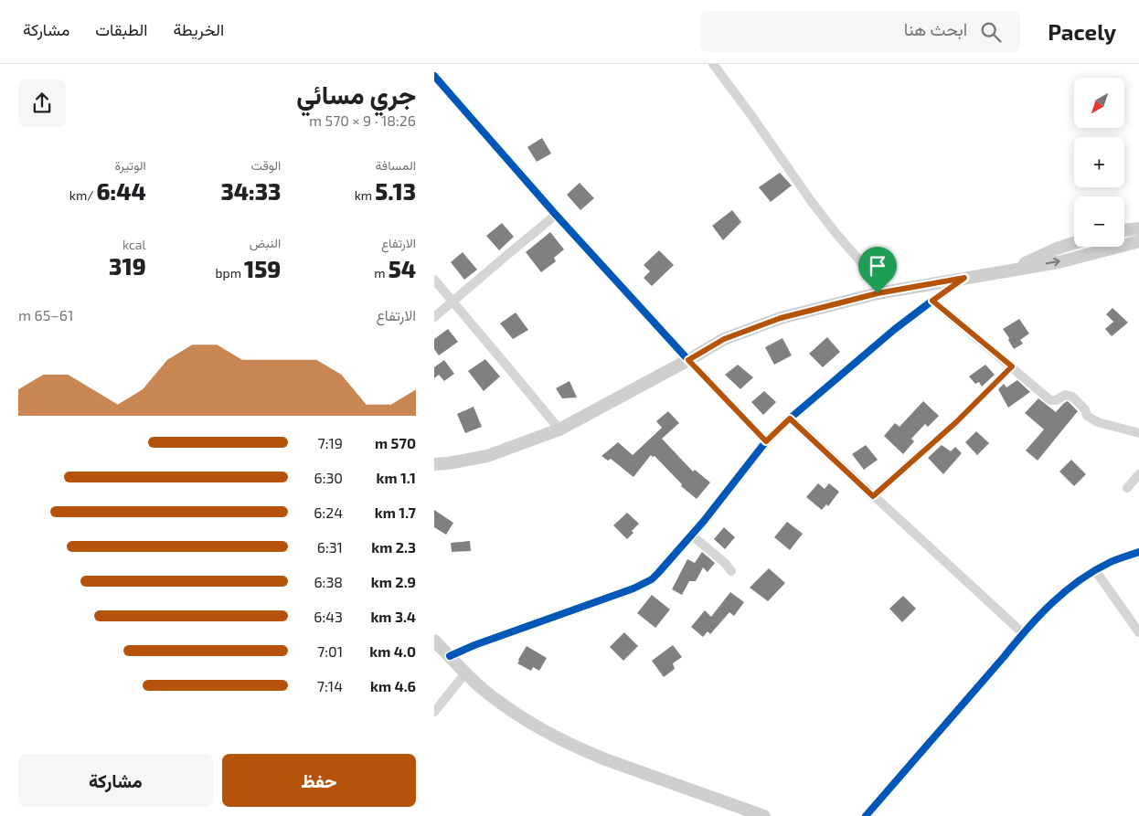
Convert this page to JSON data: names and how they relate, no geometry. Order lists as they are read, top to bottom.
{
  "north": "bottom left",
  "page": {
    "header": "Pacely",
    "search": "ابحث هنا",
    "nav": ["الخريطة", "الطبقات", "مشاركة"],
    "heading": ["جري مسائي", "18:26 · 9 × 570 m"],
    "map_buttons": ["+", "−"],
    "stats": [
      ["المسافة", "5.13 km"],
      ["الوقت", "34:33"],
      ["الوتيرة", "6:44 /km"],
      ["الارتفاع", "54 m"],
      ["النبض", "159 bpm"],
      ["kcal", "319"]
    ],
    "chart": ["الارتفاع", "61–65 m"],
    "list": [
      {
        "name": "570 m",
        "note": "7:19"
      },
      {
        "name": "1.1 km",
        "note": "6:30"
      },
      {
        "name": "1.7 km",
        "note": "6:24"
      },
      {
        "name": "2.3 km",
        "note": "6:31"
      },
      {
        "name": "2.9 km",
        "note": "6:38"
      },
      {
        "name": "3.4 km",
        "note": "6:43"
      },
      {
        "name": "4.0 km",
        "note": "7:01"
      },
      {
        "name": "4.6 km",
        "note": "7:14"
      }
    ],
    "buttons": ["حفظ", "مشاركة"]
  }
}
